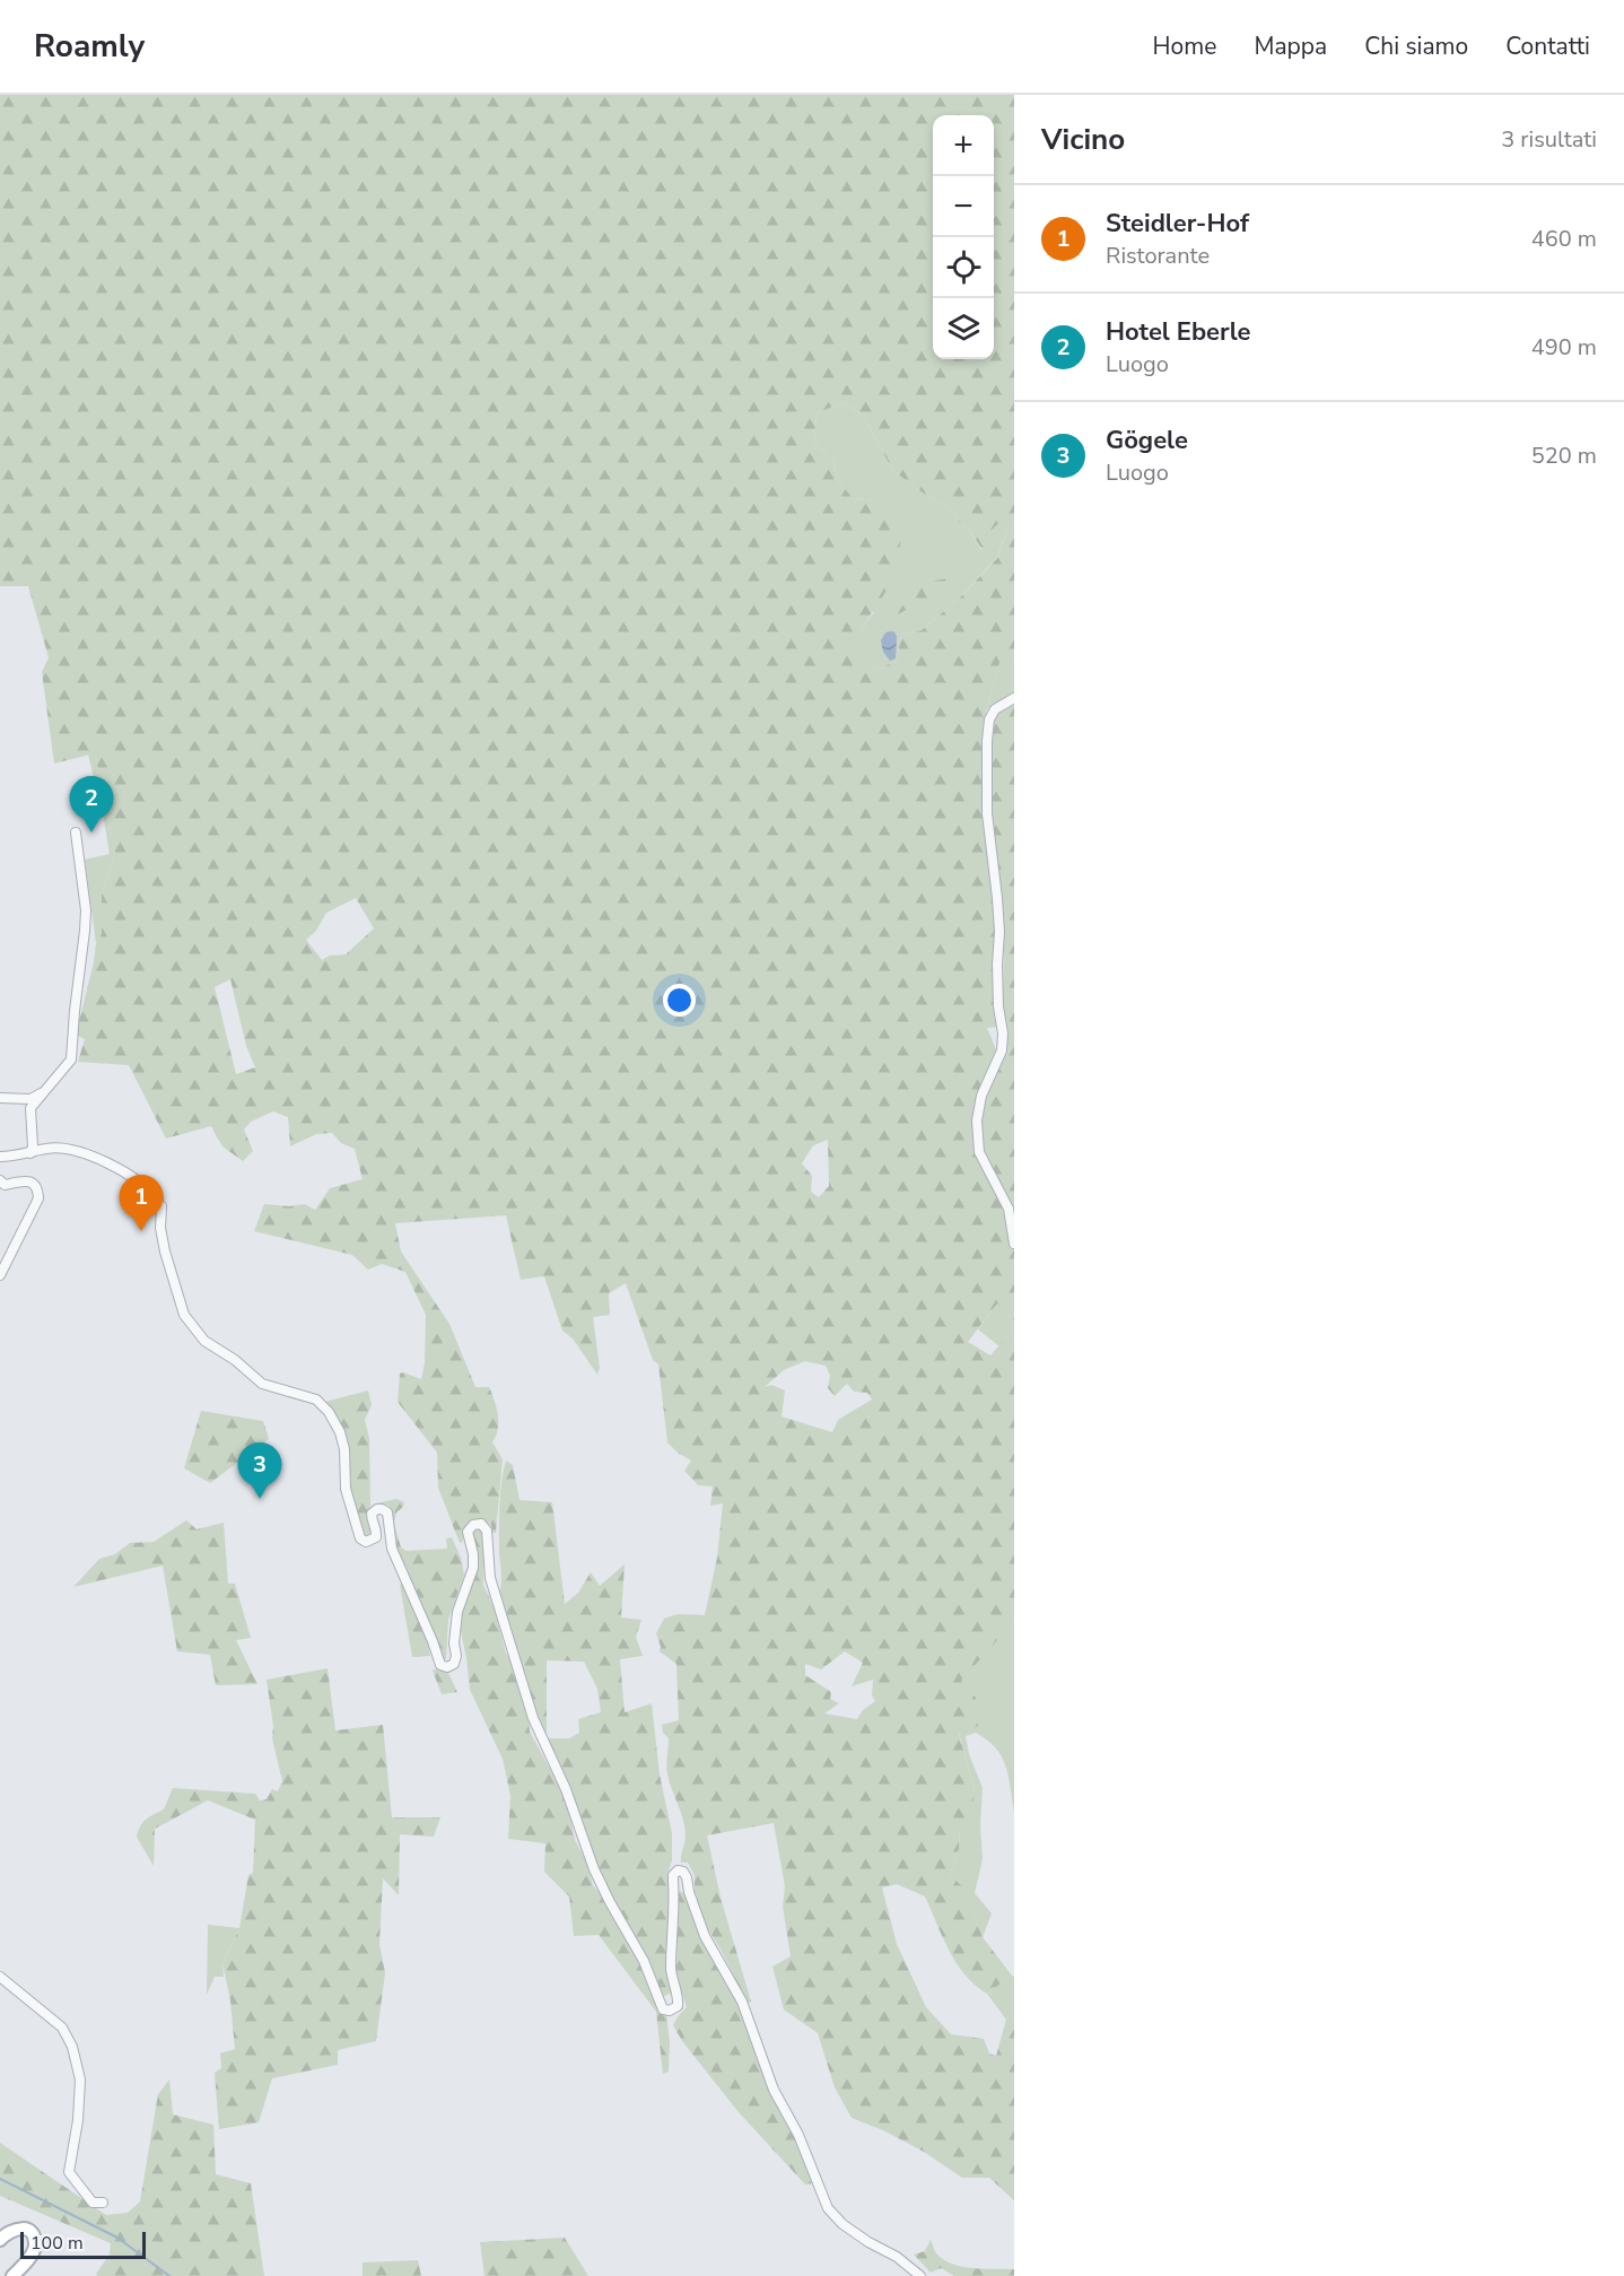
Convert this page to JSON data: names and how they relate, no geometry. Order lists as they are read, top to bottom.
{
  "scale_bar": "100 m",
  "page": {
    "header": "Roamly",
    "nav": [
      "Home",
      "Mappa",
      "Chi siamo",
      "Contatti"
    ],
    "heading": ["Vicino", "3 risultati"],
    "map_buttons": ["+", "−"],
    "list": [
      {
        "mark": "1",
        "name": "Steidler-Hof",
        "note": "Ristorante",
        "value": "460 m"
      },
      {
        "mark": "2",
        "name": "Hotel Eberle",
        "note": "Luogo",
        "value": "490 m"
      },
      {
        "mark": "3",
        "name": "Gögele",
        "note": "Luogo",
        "value": "520 m"
      }
    ],
    "pins": ["2", "1", "3"],
    "scale": "100 m"
  }
}
